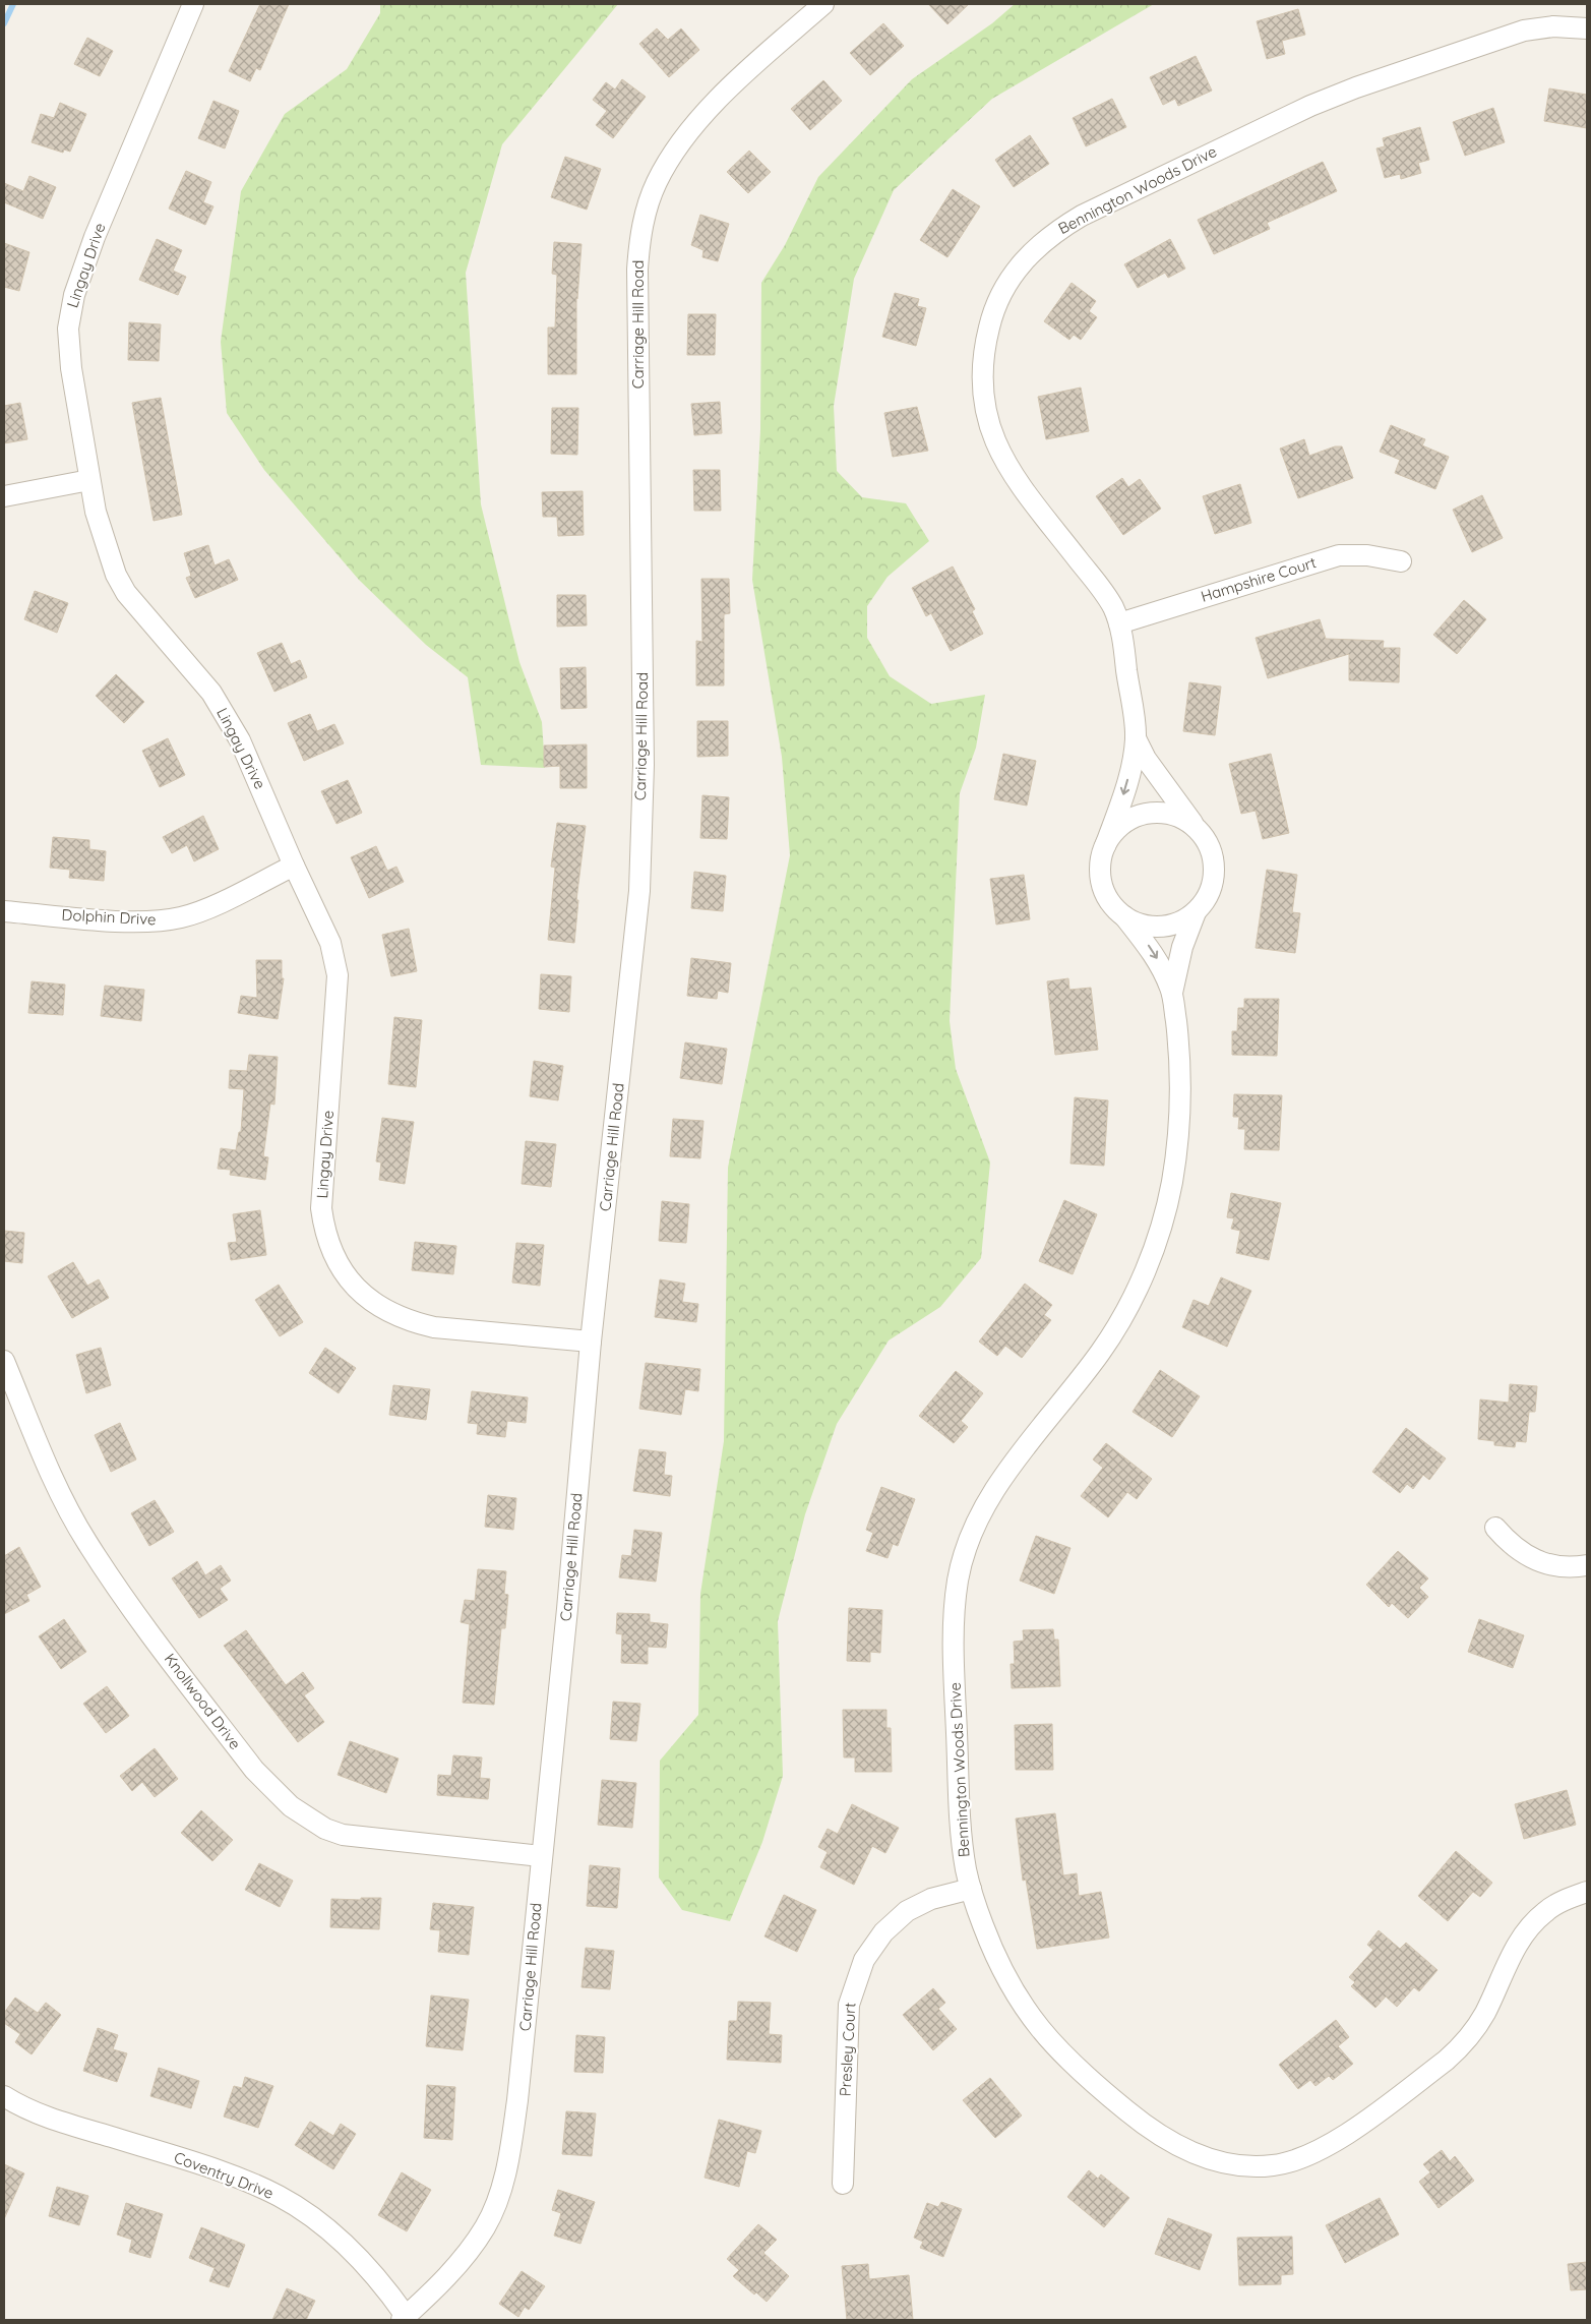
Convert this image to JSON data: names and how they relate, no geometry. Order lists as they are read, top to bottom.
{
  "streets": {
    "street": [
      "Bennington Woods Drive",
      "Lingay Drive",
      "Carriage Hill Road",
      "Hampshire Court",
      "Dolphin Drive",
      "Knollwood Drive",
      "Presley Court",
      "Coventry Drive"
    ]
  },
  "crossings": [
    ["Bennington Woods Drive", "Hampshire Court"],
    ["Bennington Woods Drive", "Presley Court"],
    ["Lingay Drive", "Carriage Hill Road"],
    ["Lingay Drive", "Dolphin Drive"],
    ["Carriage Hill Road", "Knollwood Drive"],
    ["Carriage Hill Road", "Coventry Drive"]
  ]
}
